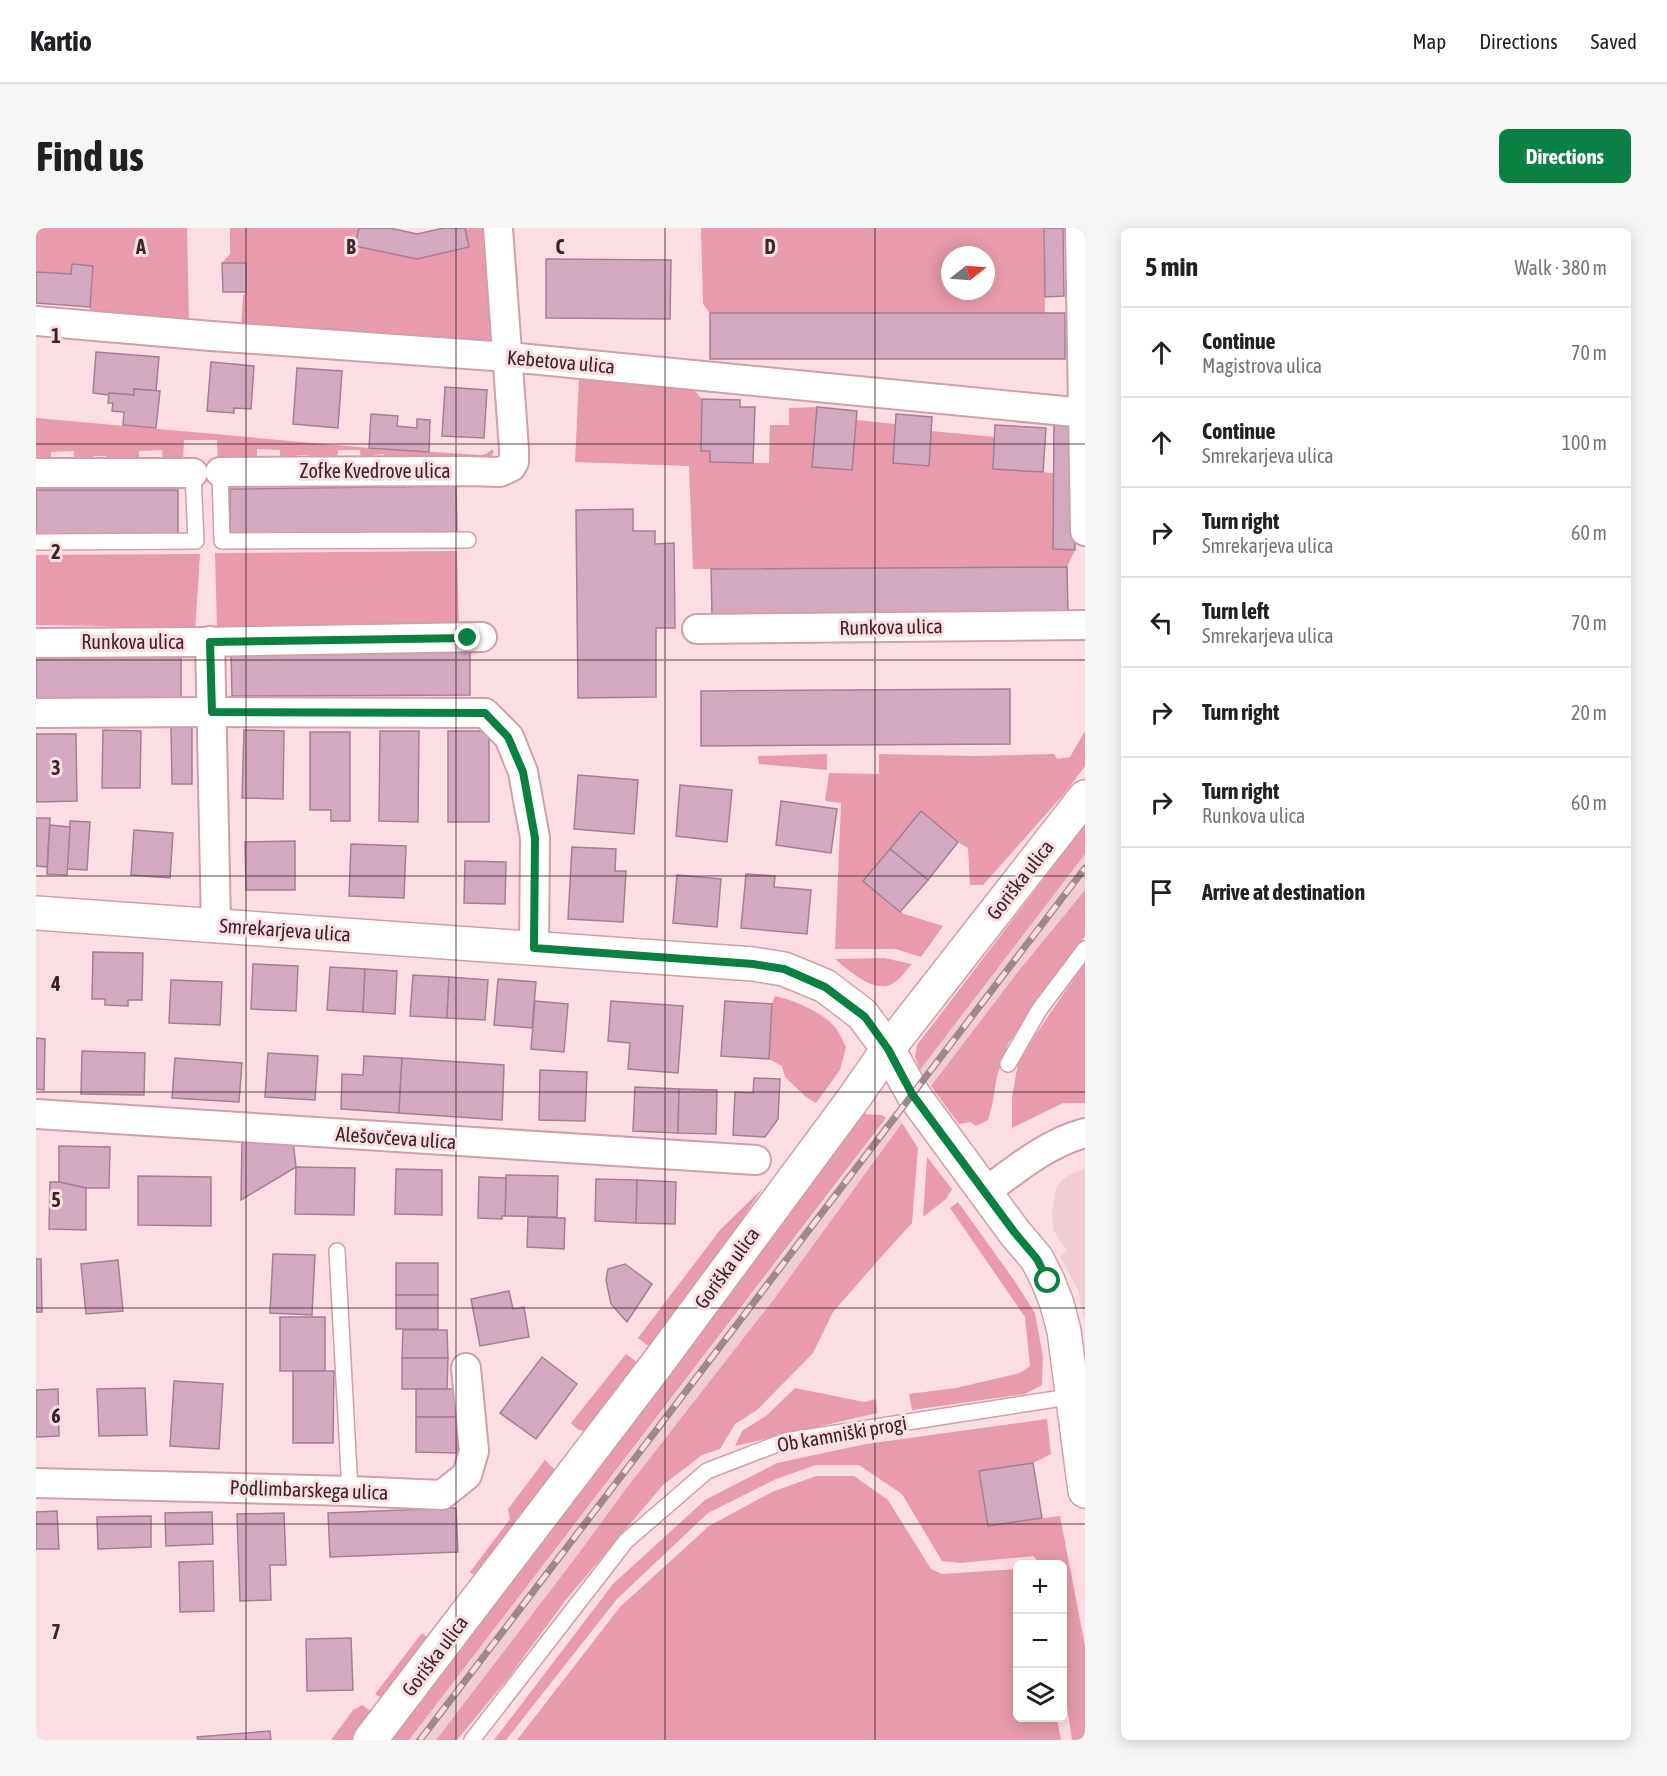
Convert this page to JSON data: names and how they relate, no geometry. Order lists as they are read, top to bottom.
{
  "streets": {
    "street": [
      "Kebetova ulica",
      "Zofke Kvedrove ulica",
      "Runkova ulica",
      "Goriška ulica",
      "Smrekarjeva ulica",
      "Alešovčeva ulica",
      "Podlimbarskega ulica"
    ],
    "lane": ["Ob kamniški progi"]
  },
  "crossings": [
    ["Kebetova ulica", "Zofke Kvedrove ulica"],
    ["Goriška ulica", "Smrekarjeva ulica"],
    ["Smrekarjeva ulica", "Ob kamniški progi"]
  ],
  "north": "right",
  "page": {
    "header": "Kartio",
    "nav": ["Map", "Directions", "Saved"],
    "buttons": "Directions",
    "title": "Find us",
    "heading": ["5 min", "Walk · 380 m"],
    "list": [
      ["Continue", "Magistrova ulica", "70 m"],
      ["Continue", "Smrekarjeva ulica", "100 m"],
      ["Turn right", "Smrekarjeva ulica", "60 m"],
      ["Turn left", "Smrekarjeva ulica", "70 m"],
      ["Turn right", "20 m"],
      ["Turn right", "Runkova ulica", "60 m"],
      "Arrive at destination"
    ],
    "map_buttons": ["+", "−"]
  },
  "grid": {
    "columns": [
      "A",
      "B",
      "C",
      "D"
    ],
    "rows": [
      "1",
      "2",
      "3",
      "4",
      "5",
      "6",
      "7"
    ]
  }
}
